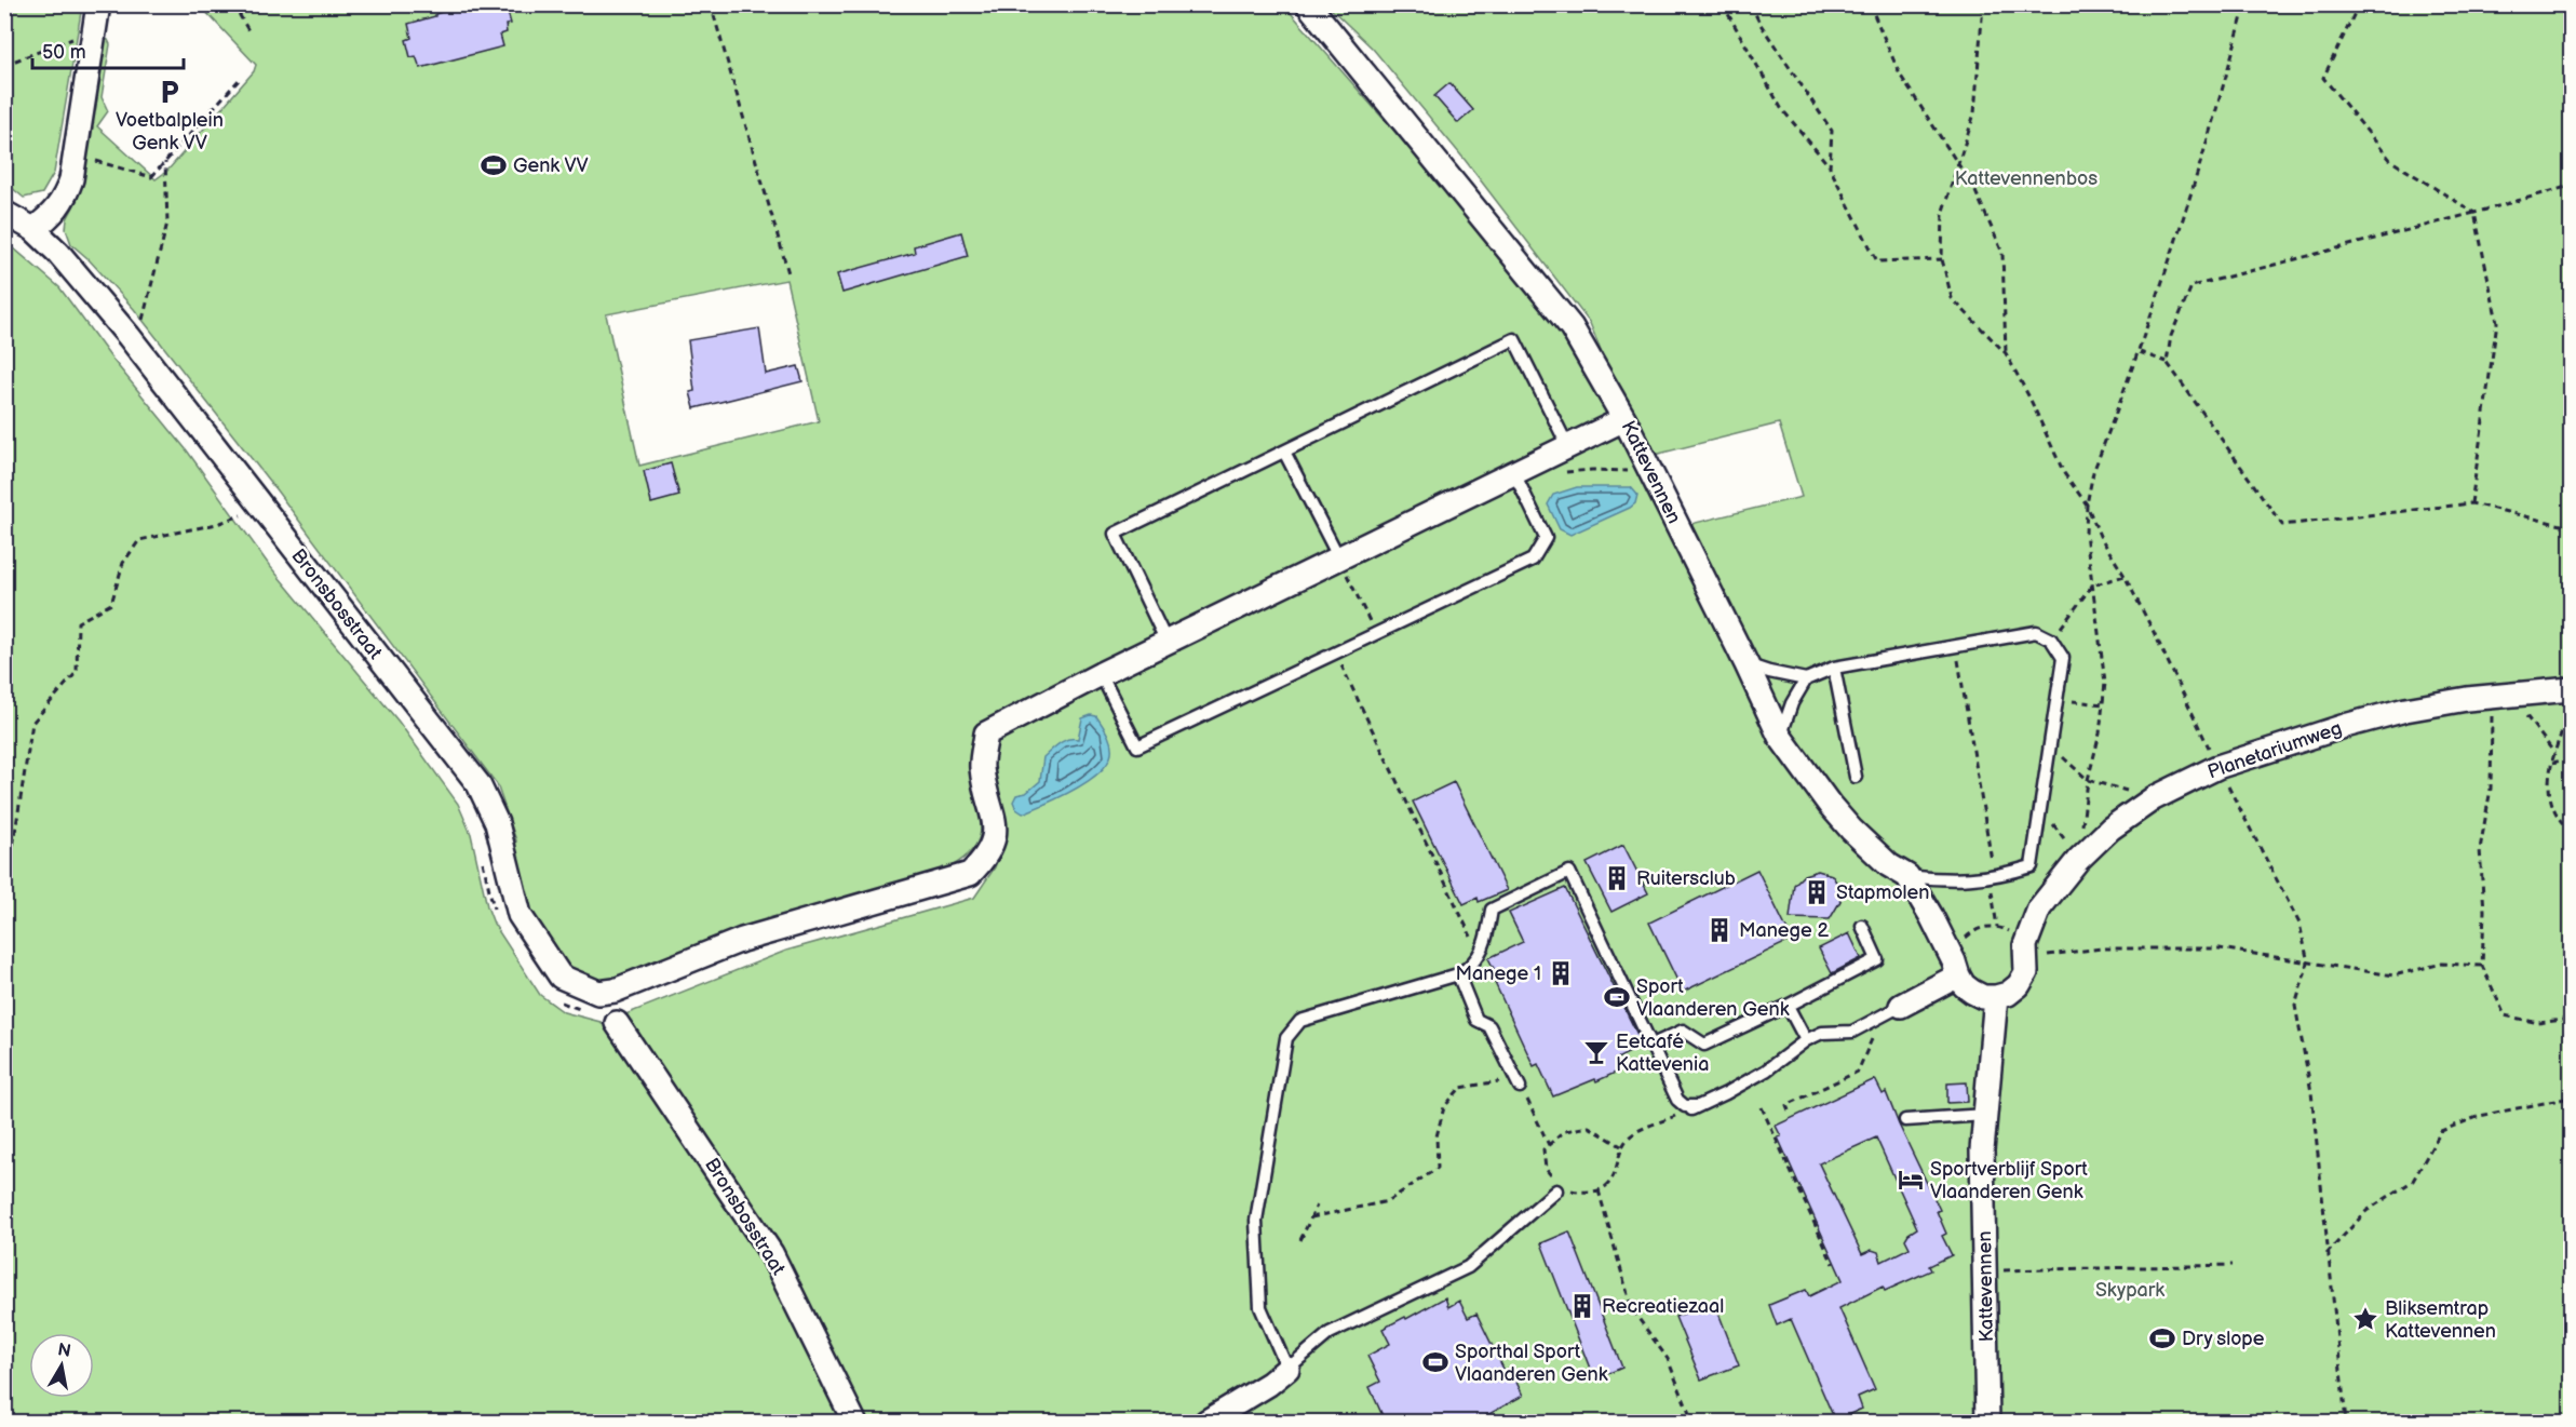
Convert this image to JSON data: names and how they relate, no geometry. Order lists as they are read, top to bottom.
{
  "streets": {
    "street": ["Kattevennen", "Bronsbosstraat", "Planetariumweg"]
  },
  "crossings": [
    ["Kattevennen", "Planetariumweg"]
  ],
  "parks": ["Kattevennenbos", "Skypark"],
  "places": {
    "parking": ["Voetbalplein Genk VV"],
    "sports": [
      "Genk VV",
      "Sport Vlaanderen Genk",
      "Dry slope",
      "Sporthal Sport Vlaanderen Genk"
    ],
    "building": [
      "Ruitersclub",
      "Stapmolen",
      "Manege 2",
      "Manege 1",
      "Recreatiezaal"
    ],
    "bar": ["Eetcafé Kattevenia"],
    "hotel": ["Sportverblijf Sport Vlaanderen Genk"],
    "place": ["Bliksemtrap Kattevennen"]
  },
  "scale_bar": "50 m",
  "north": "top"
}
